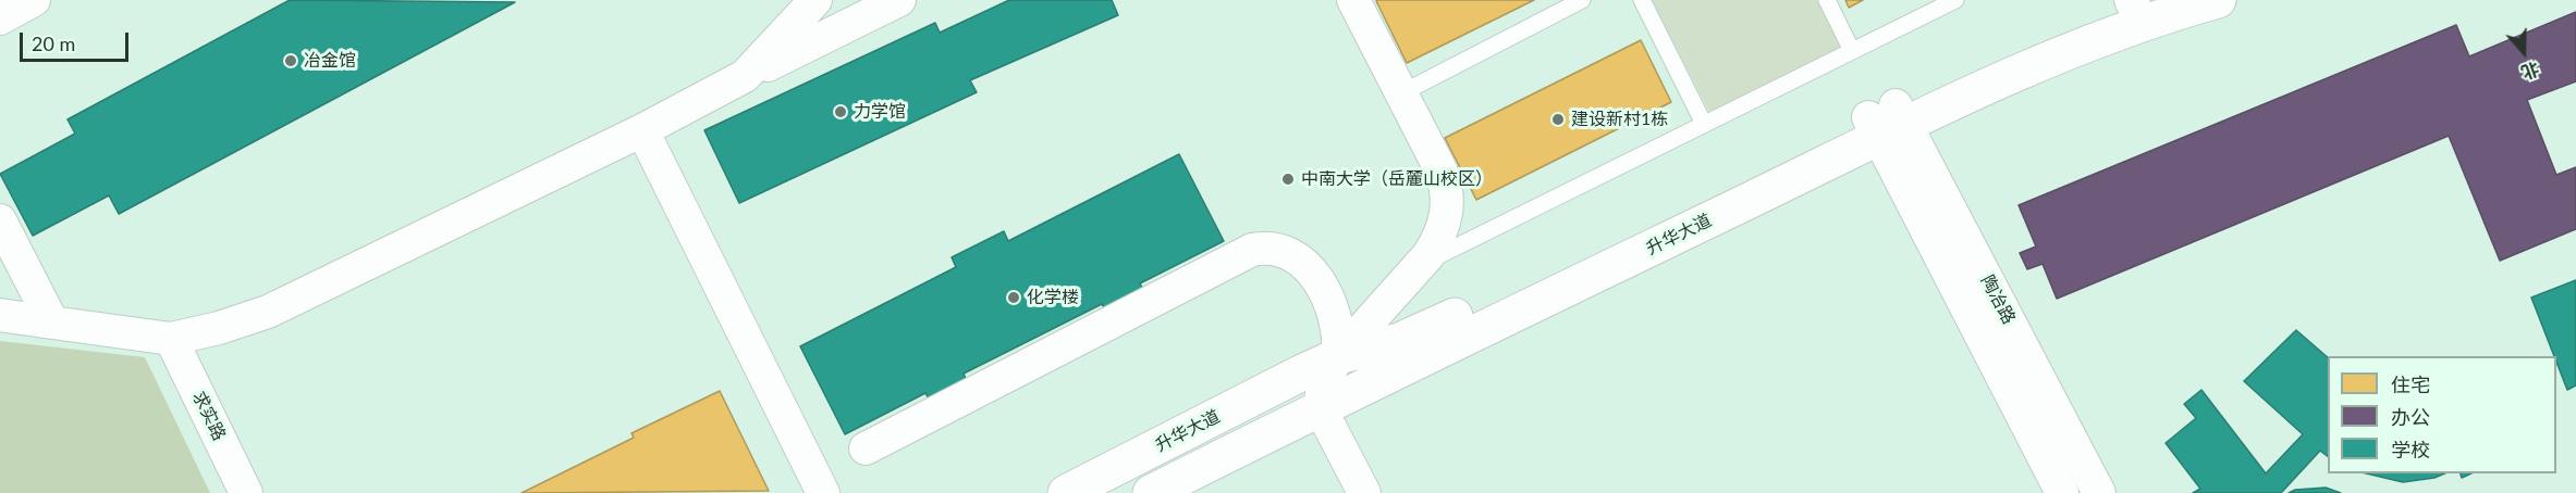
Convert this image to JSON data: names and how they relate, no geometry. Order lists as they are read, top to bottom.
{
  "streets": {
    "street": ["升华大道", "陶冶路", "求实路"]
  },
  "crossings": [
    ["升华大道", "陶冶路"]
  ],
  "places": [
    "冶金馆",
    "力学馆",
    "建设新村1栋",
    "中南大学（岳麓山校区）",
    "化学楼"
  ],
  "legend": ["住宅", "办公", "学校"],
  "scale_bar": "20 m",
  "north": "bottom"
}
